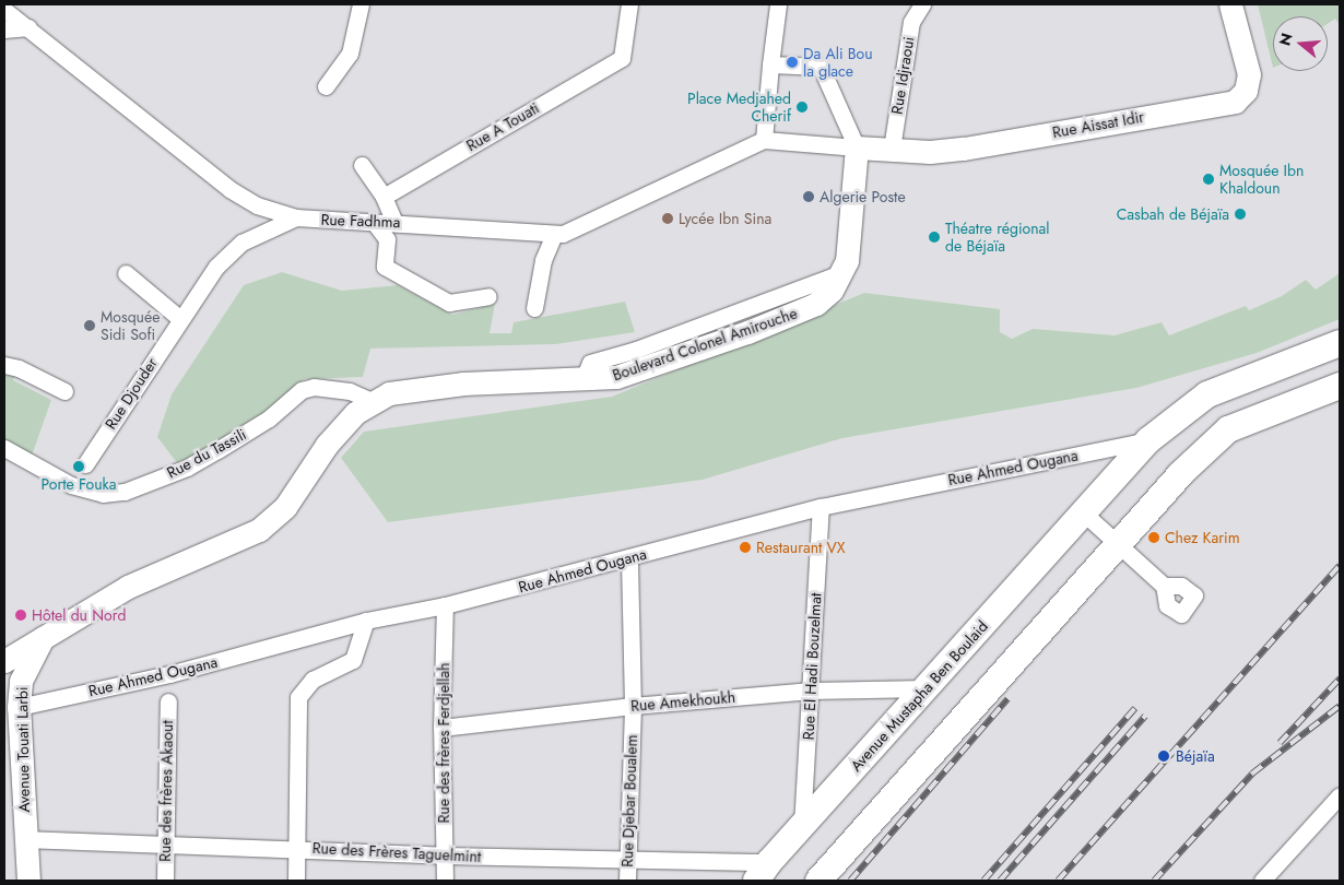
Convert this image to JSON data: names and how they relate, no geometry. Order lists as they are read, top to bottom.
{
  "streets": {
    "main road": [
      "Rue Aissat Idir",
      "Boulevard Colonel Amirouche",
      "Avenue Mustapha Ben Boulaid",
      "Avenue Touati Larbi"
    ],
    "street": [
      "Rue Idjraoui",
      "Rue A Touati",
      "Rue Fadhma",
      "Rue Djouder",
      "Rue du Tassili",
      "Rue Ahmed Ougana",
      "Rue El Hadi Bouzelmat",
      "Rue Amekhoukh",
      "Rue des frères Ferdjellah",
      "Rue des frères Akaout",
      "Rue Djebar Boualem",
      "Rue des Frères Taguelmint"
    ]
  },
  "crossings": [
    ["Rue Idjraoui", "Rue Aissat Idir"],
    ["Rue Aissat Idir", "Boulevard Colonel Amirouche"],
    ["Rue Fadhma", "Rue Djouder"],
    ["Boulevard Colonel Amirouche", "Rue du Tassili"],
    ["Boulevard Colonel Amirouche", "Avenue Touati Larbi"],
    ["Rue Djouder", "Rue du Tassili"],
    ["Rue Ahmed Ougana", "Rue El Hadi Bouzelmat"],
    ["Rue Ahmed Ougana", "Avenue Mustapha Ben Boulaid"],
    ["Rue Ahmed Ougana", "Rue des frères Ferdjellah"],
    ["Rue Ahmed Ougana", "Avenue Touati Larbi"],
    ["Rue Ahmed Ougana", "Rue Djebar Boualem"],
    ["Rue El Hadi Bouzelmat", "Avenue Mustapha Ben Boulaid"],
    ["Rue El Hadi Bouzelmat", "Rue Amekhoukh"],
    ["Avenue Mustapha Ben Boulaid", "Rue Amekhoukh"],
    ["Avenue Mustapha Ben Boulaid", "Rue des Frères Taguelmint"],
    ["Rue Amekhoukh", "Rue des frères Ferdjellah"],
    ["Rue Amekhoukh", "Rue Djebar Boualem"],
    ["Rue des frères Ferdjellah", "Rue des Frères Taguelmint"],
    ["Avenue Touati Larbi", "Rue des Frères Taguelmint"],
    ["Rue des frères Akaout", "Rue des Frères Taguelmint"],
    ["Rue Djebar Boualem", "Rue des Frères Taguelmint"]
  ],
  "places": [
    "Da Ali Bou la glace",
    "Place Medjahed Cherif",
    "Mosquée Ibn Khaldoun",
    "Algerie Poste",
    "Casbah de Béjaïa",
    "Lycée Ibn Sina",
    "Théatre régional de Béjaïa",
    "Mosquée Sidi Sofi",
    "Porte Fouka",
    "Chez Karim",
    "Restaurant VX",
    "Hôtel du Nord",
    "Béjaïa"
  ],
  "north": "left"
}
